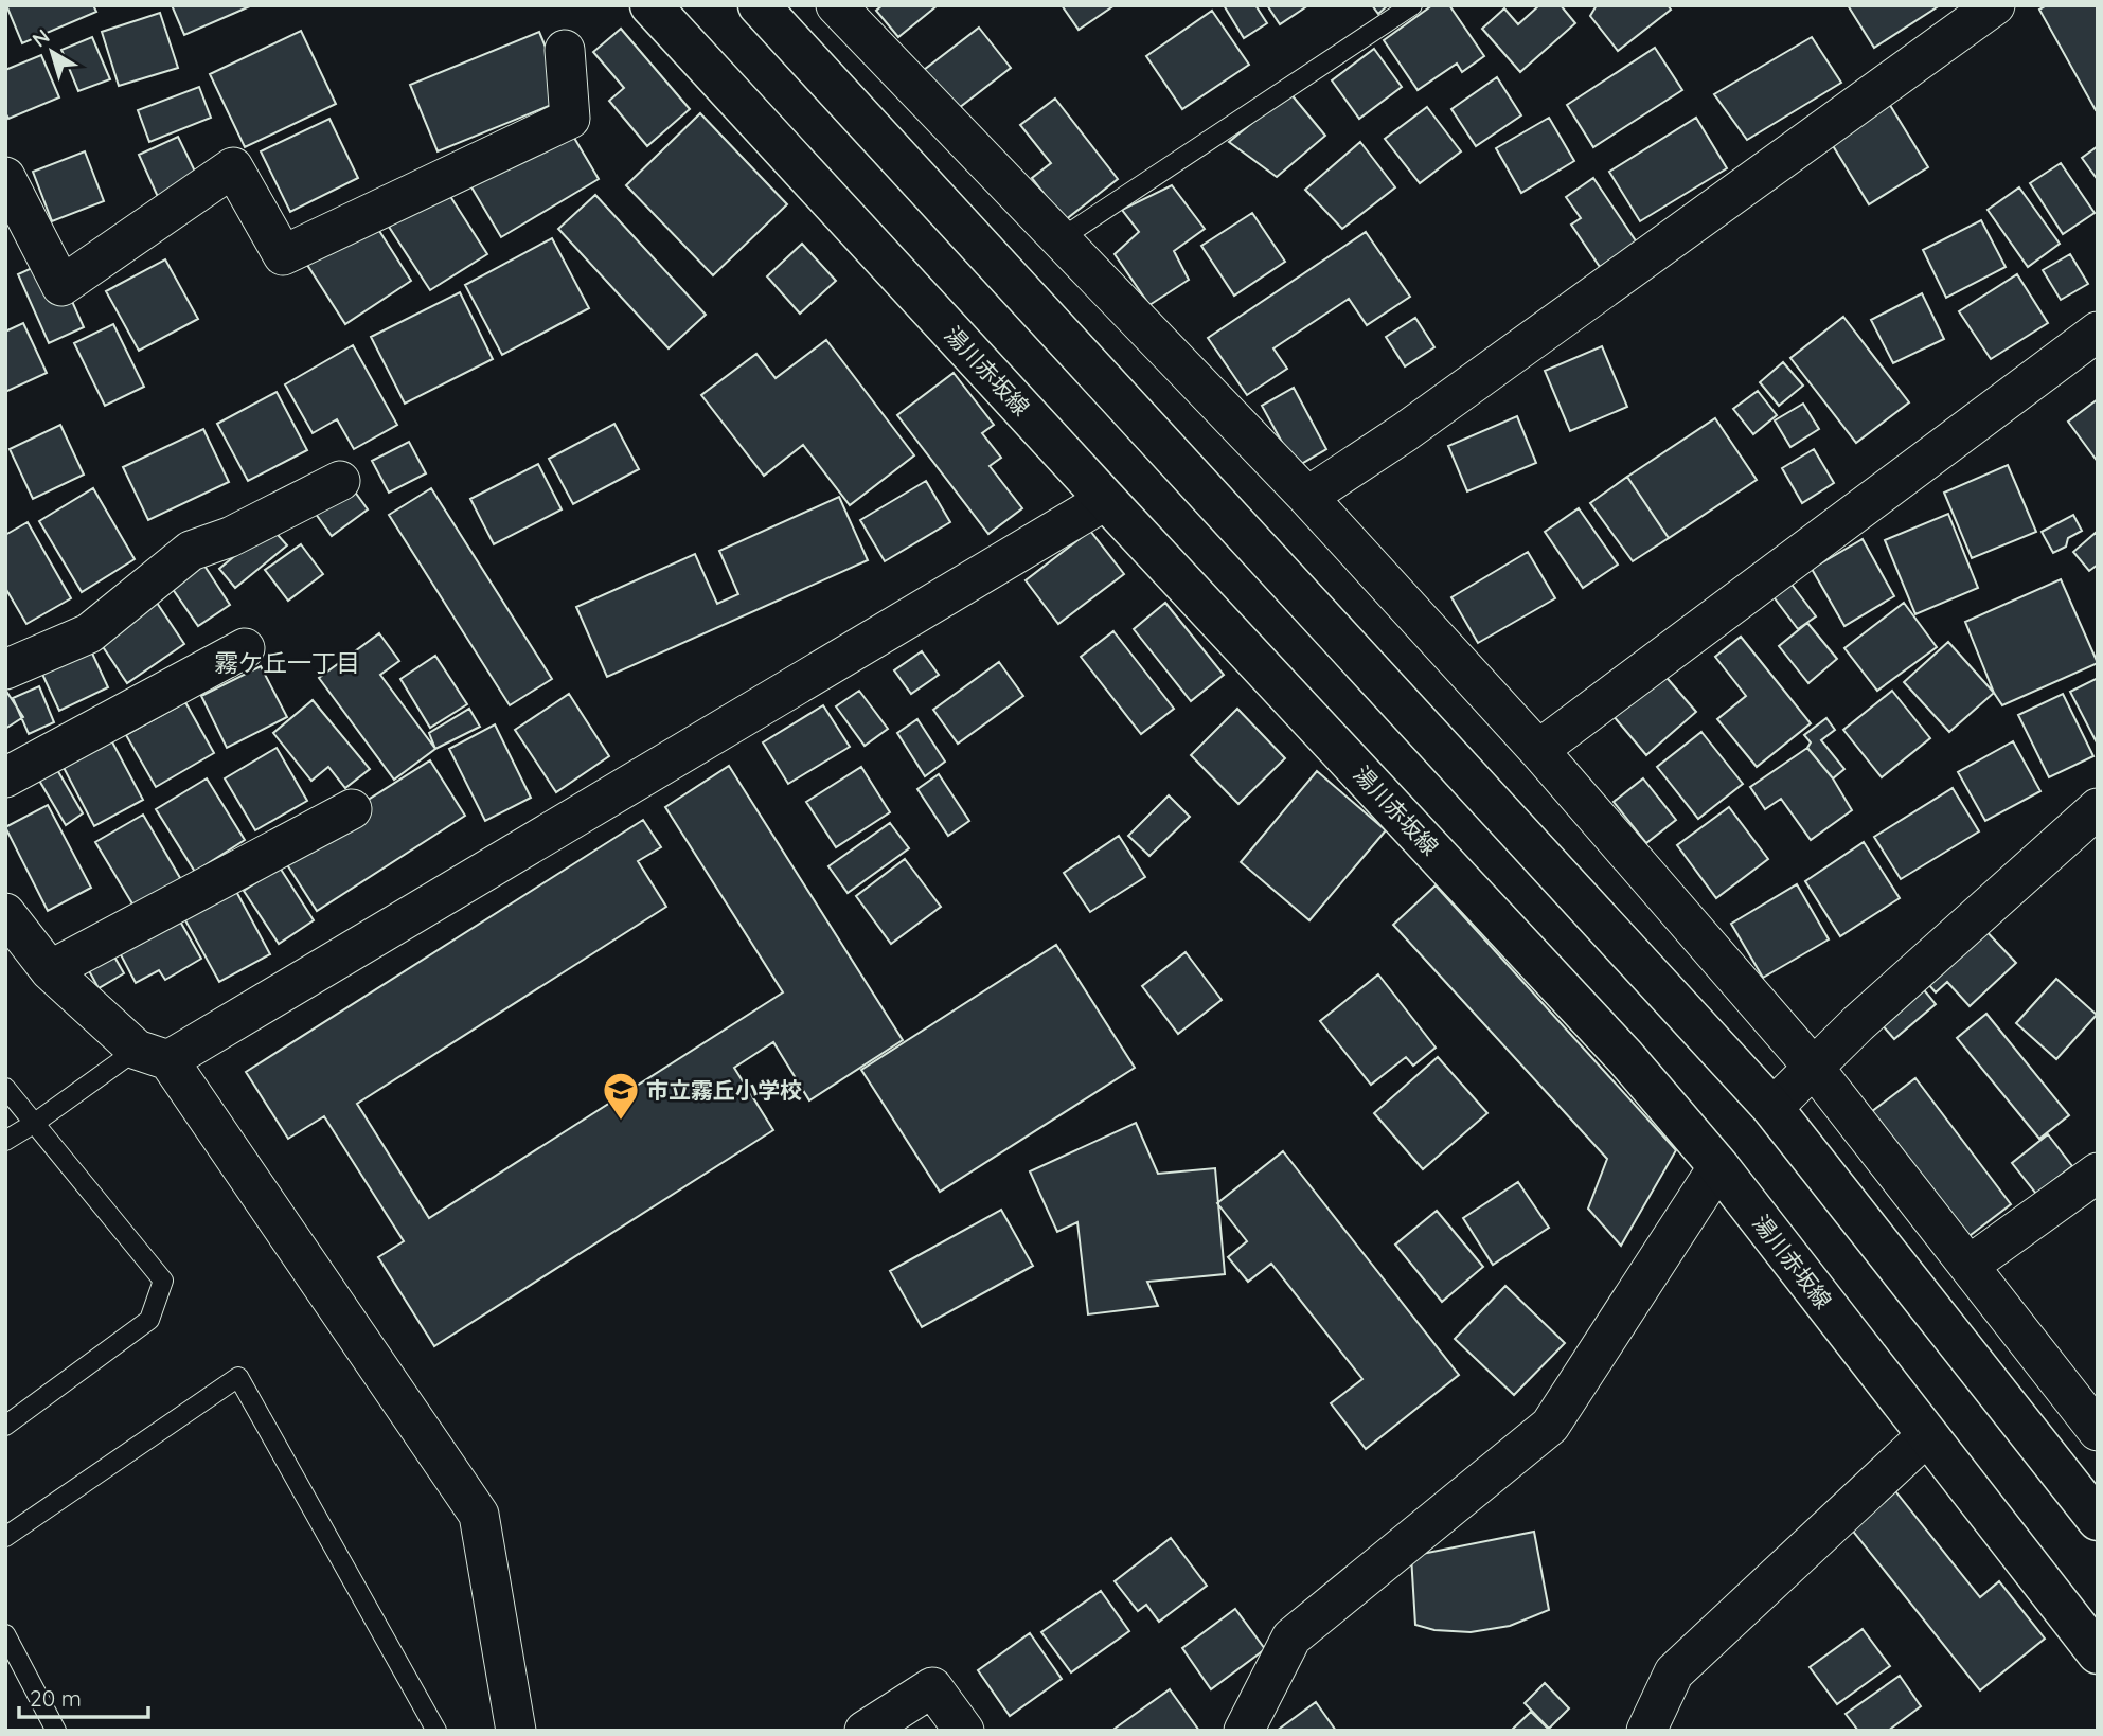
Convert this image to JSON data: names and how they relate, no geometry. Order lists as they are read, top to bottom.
{
  "streets": {
    "main road": ["湯川赤坂線"]
  },
  "districts": ["霧ケ丘一丁目"],
  "places": {
    "school or university": ["市立霧丘小学校"]
  },
  "scale_bar": "20 m",
  "north": "top left"
}
